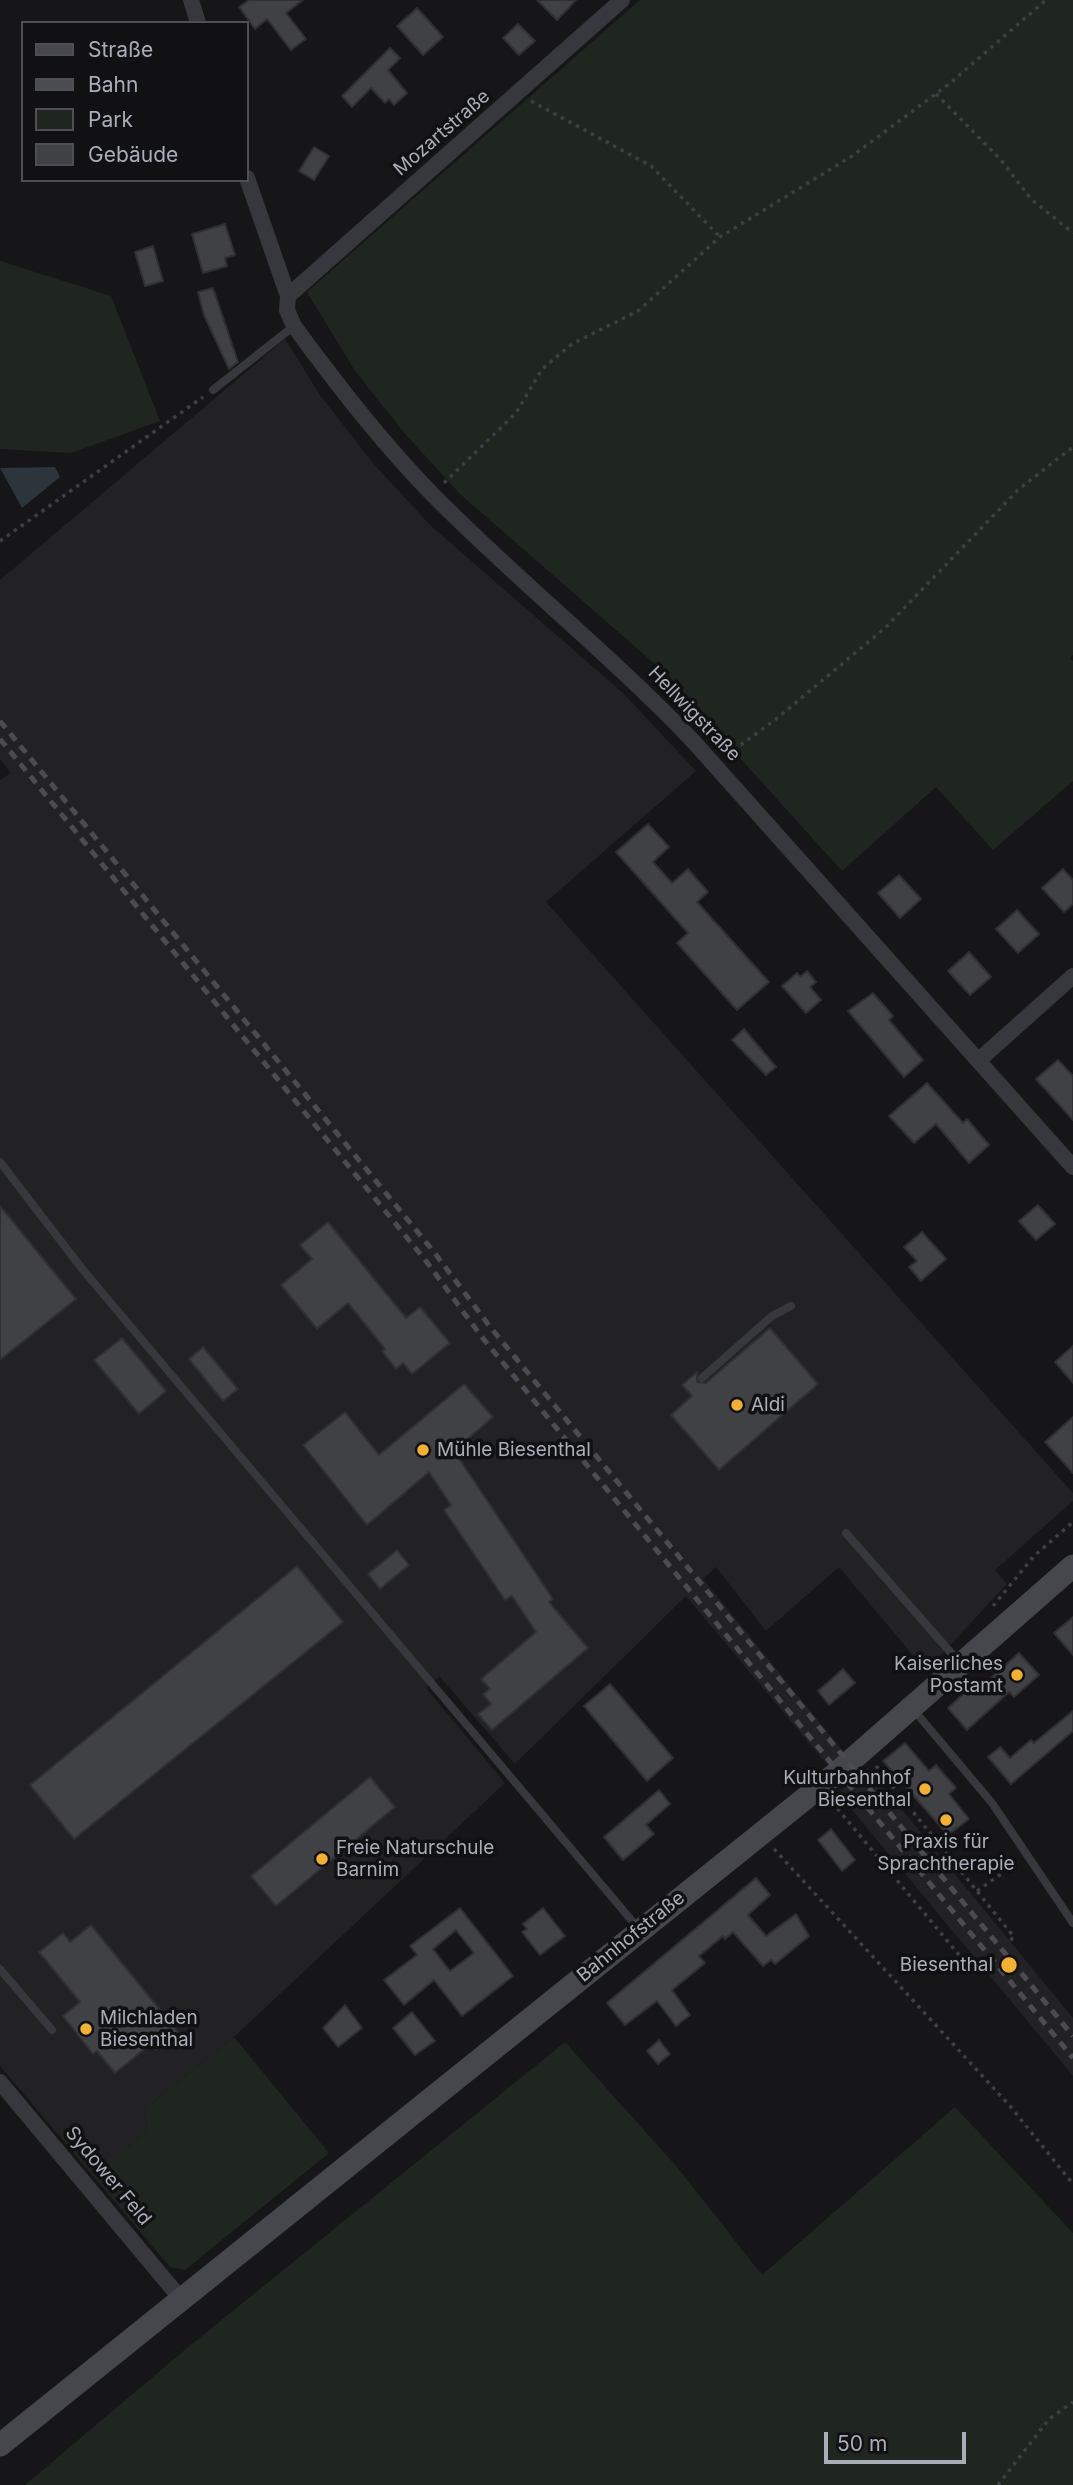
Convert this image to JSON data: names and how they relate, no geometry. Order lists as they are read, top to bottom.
{
  "streets": {
    "main road": ["Bahnhofstraße"],
    "street": ["Mozartstraße", "Hellwigstraße", "Sydower Feld"]
  },
  "crossings": [
    ["Mozartstraße", "Hellwigstraße"],
    ["Bahnhofstraße", "Sydower Feld"]
  ],
  "places": [
    "Aldi",
    "Mühle Biesenthal",
    "Kaiserliches Postamt",
    "Kulturbahnhof Biesenthal",
    "Praxis für Sprachtherapie",
    "Freie Naturschule Barnim",
    "Biesenthal",
    "Milchladen Biesenthal"
  ],
  "legend": [
    "Straße",
    "Bahn",
    "Park",
    "Gebäude"
  ],
  "scale_bar": "50 m"
}
